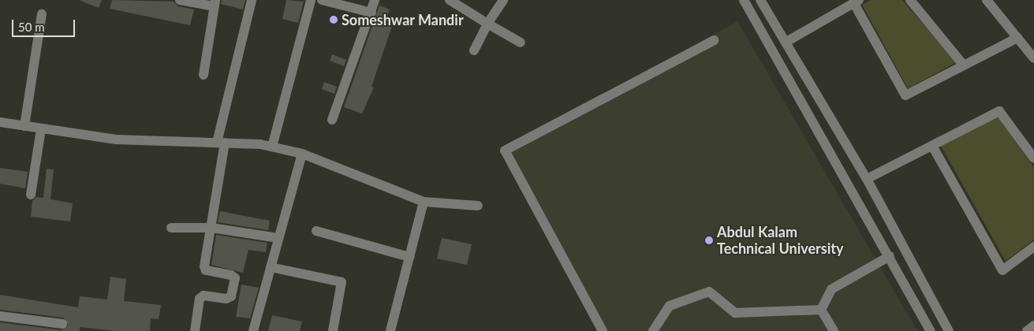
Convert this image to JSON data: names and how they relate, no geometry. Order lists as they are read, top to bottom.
{
  "places": ["Someshwar Mandir", "Abdul Kalam Technical University"],
  "scale_bar": "50 m"
}
